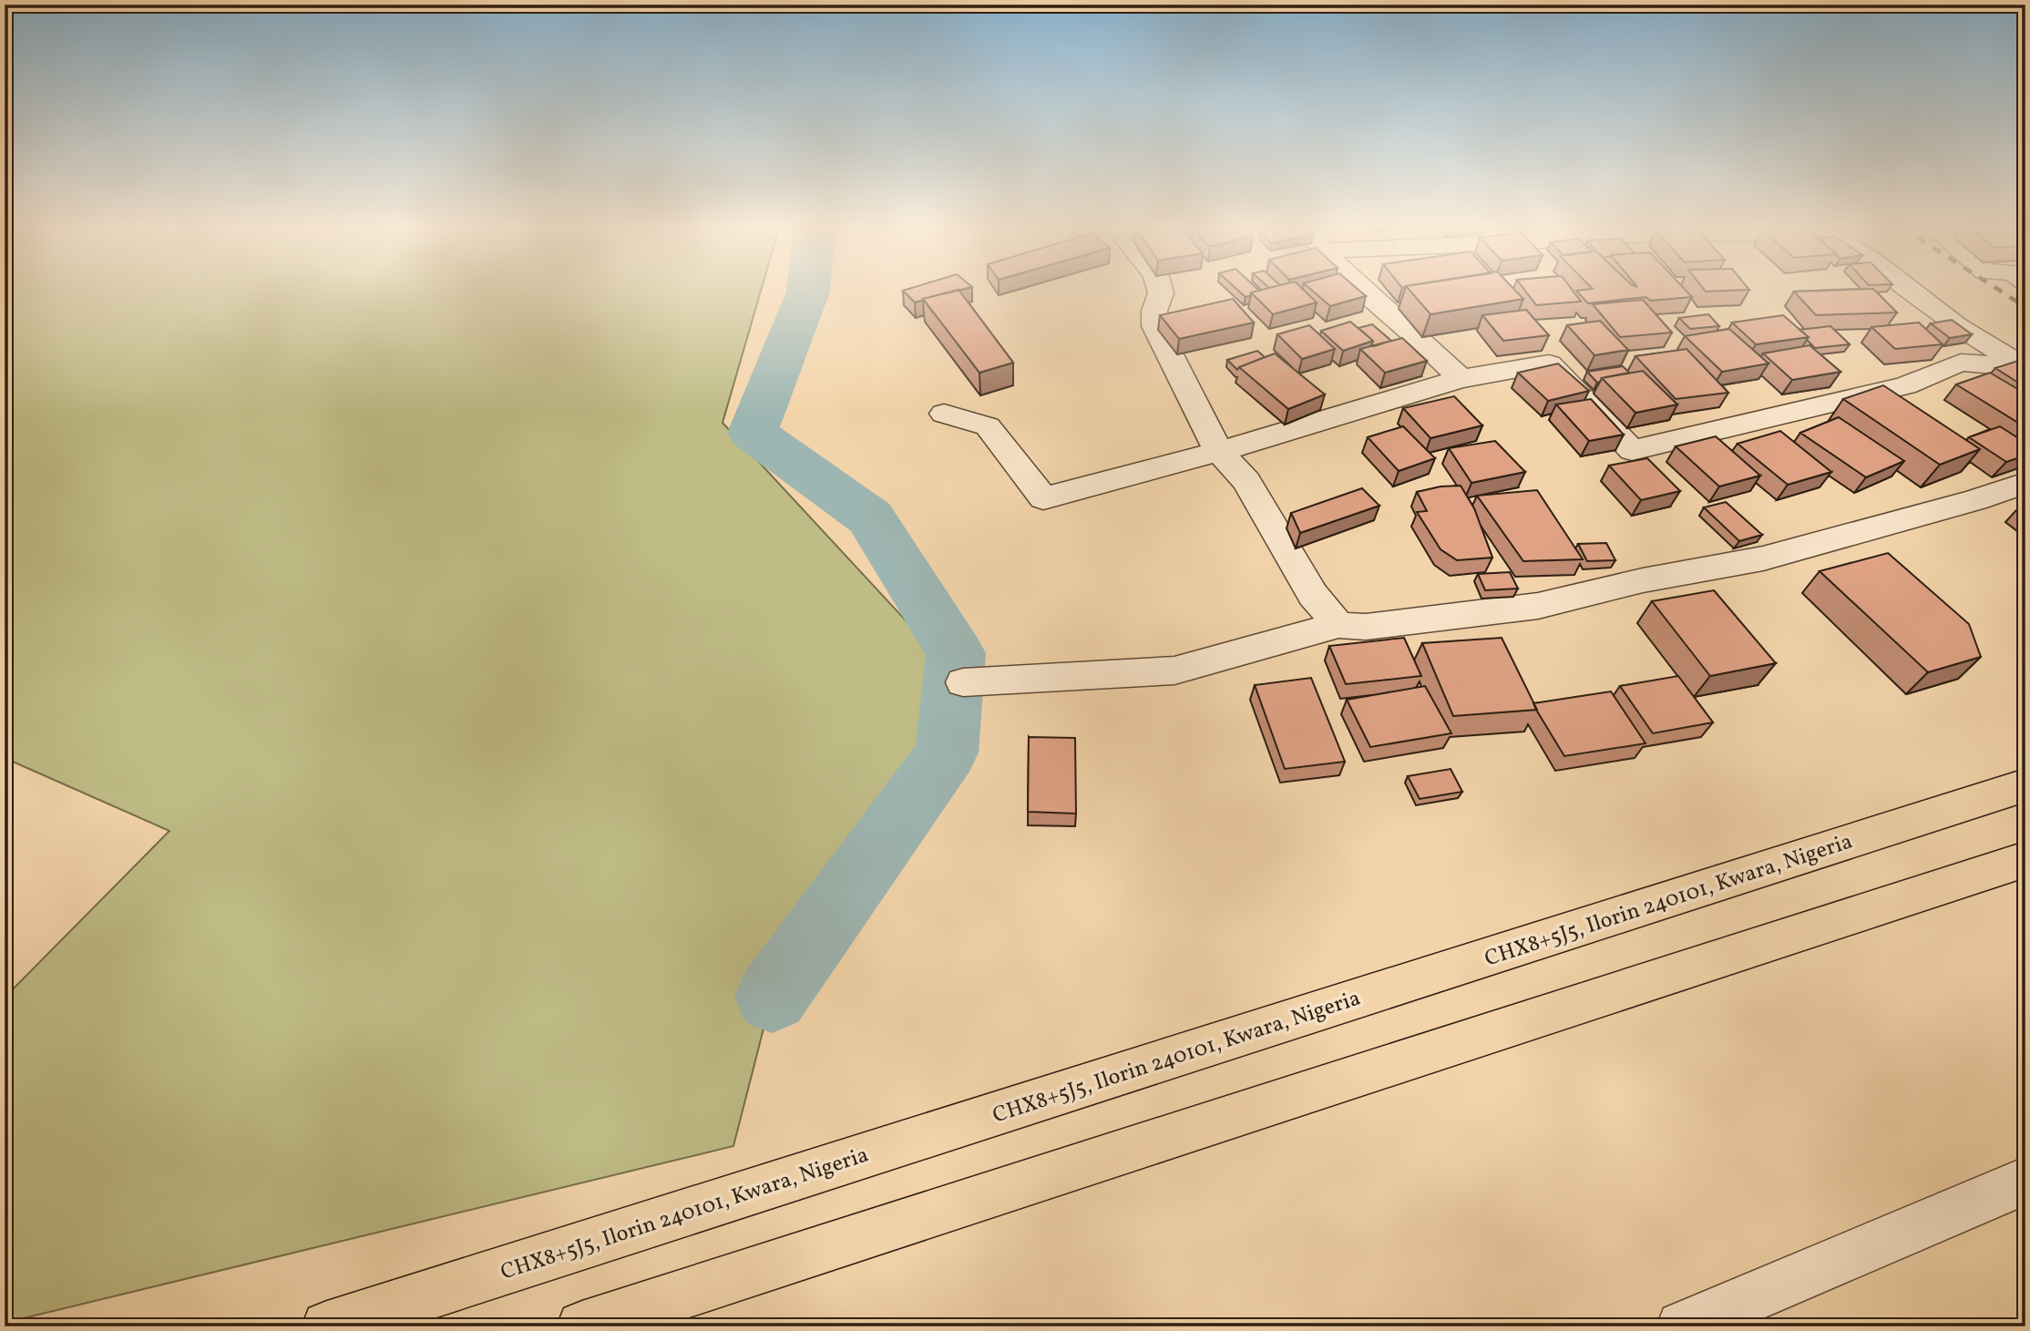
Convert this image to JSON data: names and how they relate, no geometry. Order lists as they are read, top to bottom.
{
  "streets": {
    "main road": ["CHX8+5J5, Ilorin 240101, Kwara, Nigeria"]
  }
}
